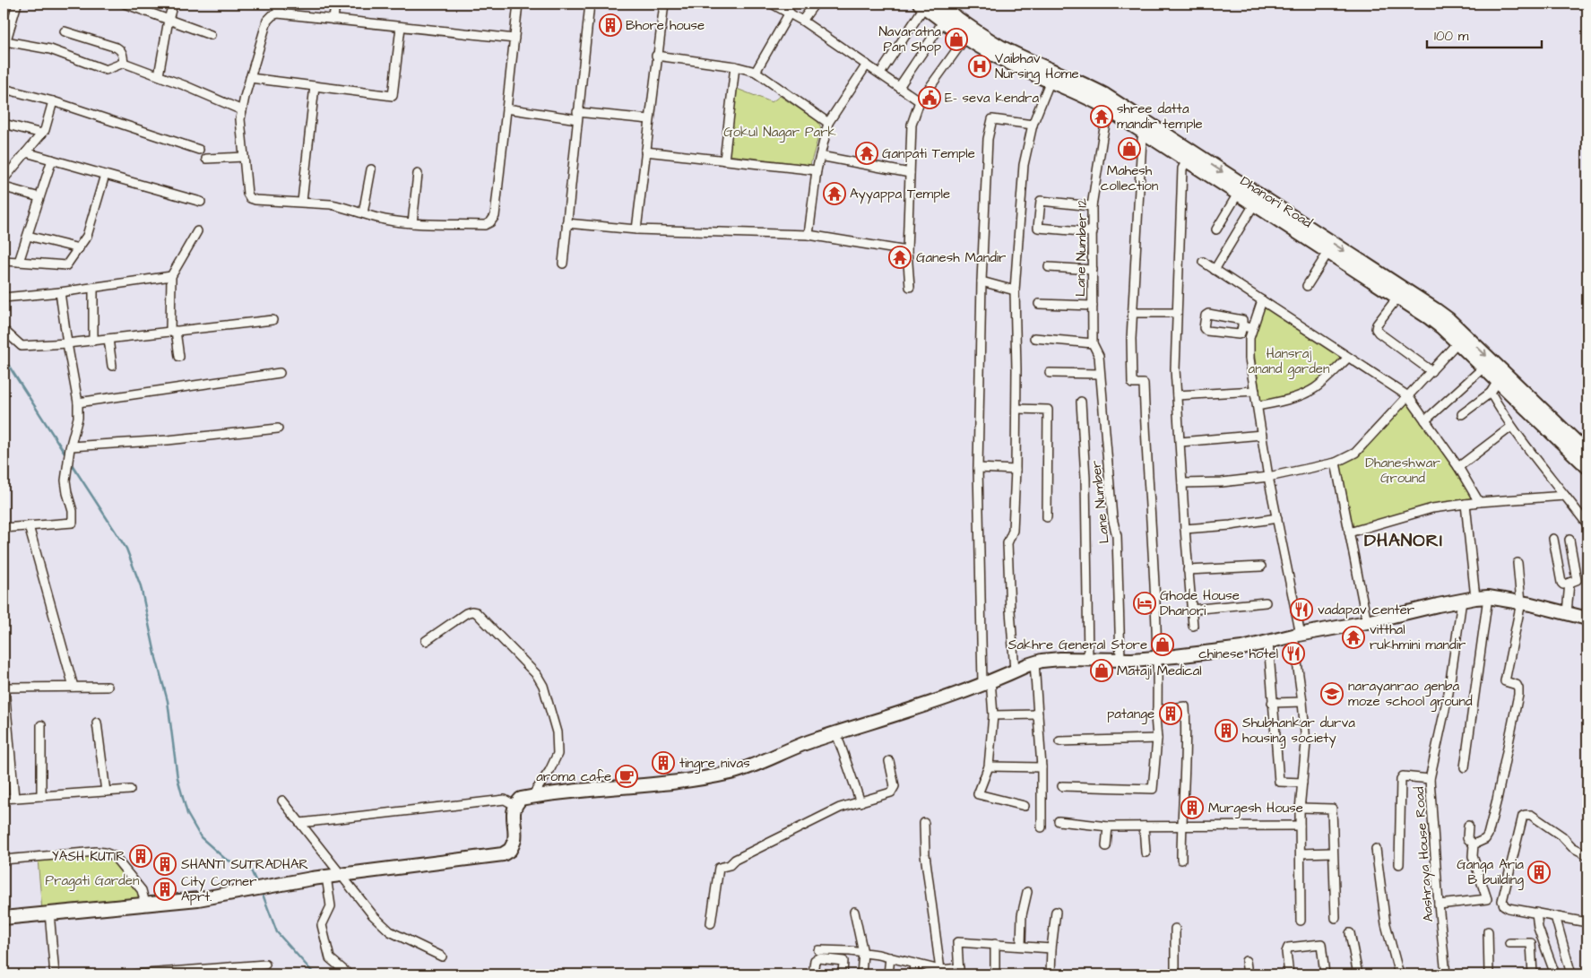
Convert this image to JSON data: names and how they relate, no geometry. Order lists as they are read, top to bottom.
{
  "streets": {
    "street": [
      "Dhanori Road",
      "Lane Number 12",
      "Lane Number",
      "Aashraya House Road"
    ]
  },
  "crossings": [
    ["Dhanori Road", "Lane Number 12"],
    ["Lane Number 12", "Lane Number"]
  ],
  "districts": ["DHANORI"],
  "parks": [
    "Gokul Nagar Park",
    "Hansraj anand garden",
    "Dhaneshwar Ground",
    "Pragati Garden"
  ],
  "places": {
    "building": [
      "Bhore house",
      "patange",
      "Shubhankar durva housing society",
      "tingre nivas",
      "Murgesh House",
      "YASH KUTIR",
      "SHANTI SUTRADHAR",
      "Ganga Aria B building",
      "City Corner Aprt."
    ],
    "shop": [
      "Navaratna Pan Shop",
      "Mahesh collection",
      "Sakhre General Store",
      "Mataji Medical"
    ],
    "hospital": ["Vaibhav Nursing Home"],
    "public building": ["E- seva kendra"],
    "temple": [
      "shree datta mandir temple",
      "Ganpati Temple",
      "Ayyappa Temple",
      "Ganesh Mandir",
      "vitthal rukhmini mandir"
    ],
    "hotel": ["Ghode House Dhanori"],
    "restaurant": ["vadapav center", "chinese hotel"],
    "school or university": ["narayanrao genba moze school ground"],
    "cafe": ["aroma cafe"]
  },
  "scale_bar": "100 m"
}
